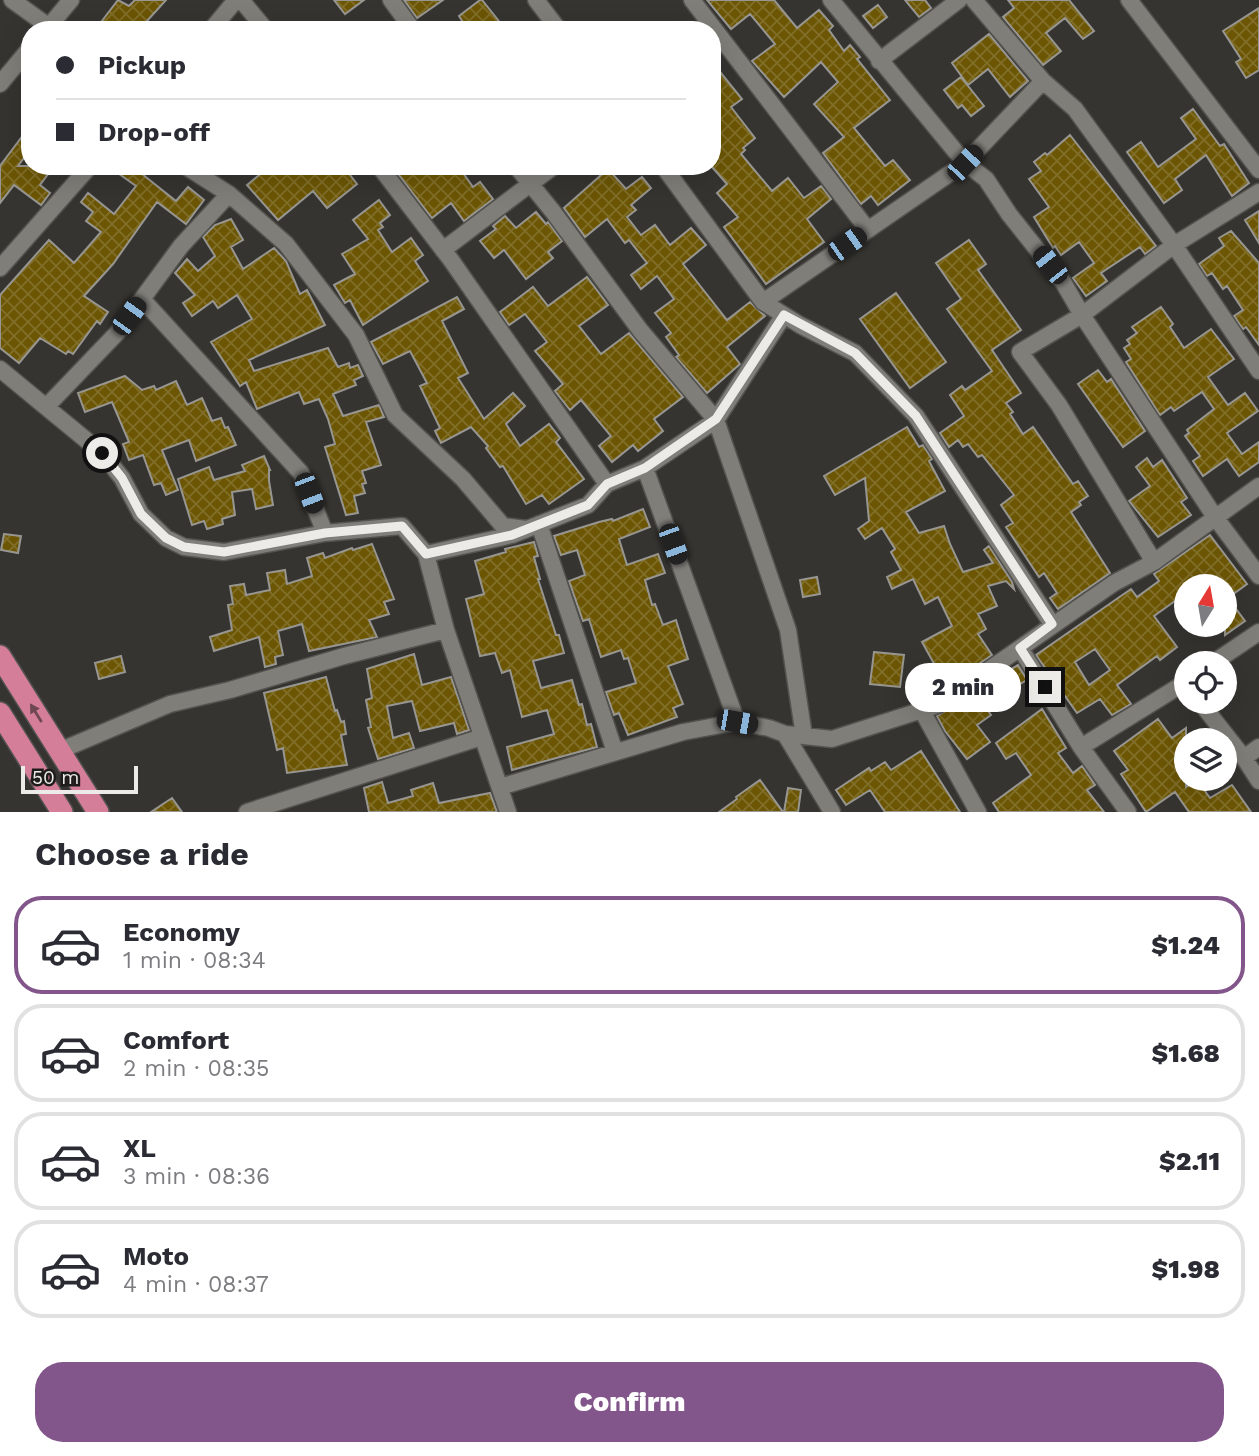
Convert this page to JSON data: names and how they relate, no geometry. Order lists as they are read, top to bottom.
{
  "scale_bar": "50 m",
  "north": "top",
  "page": {
    "banner": ["Pickup", "Drop-off"],
    "bubble": "2 min",
    "scale": "50 m",
    "heading": "Choose a ride",
    "list": [
      {
        "name": "Economy",
        "note": "1 min · 08:34",
        "value": "$1.24"
      },
      {
        "name": "Comfort",
        "note": "2 min · 08:35",
        "value": "$1.68"
      },
      {
        "name": "XL",
        "note": "3 min · 08:36",
        "value": "$2.11"
      },
      {
        "name": "Moto",
        "note": "4 min · 08:37",
        "value": "$1.98"
      }
    ],
    "buttons": "Confirm"
  }
}
